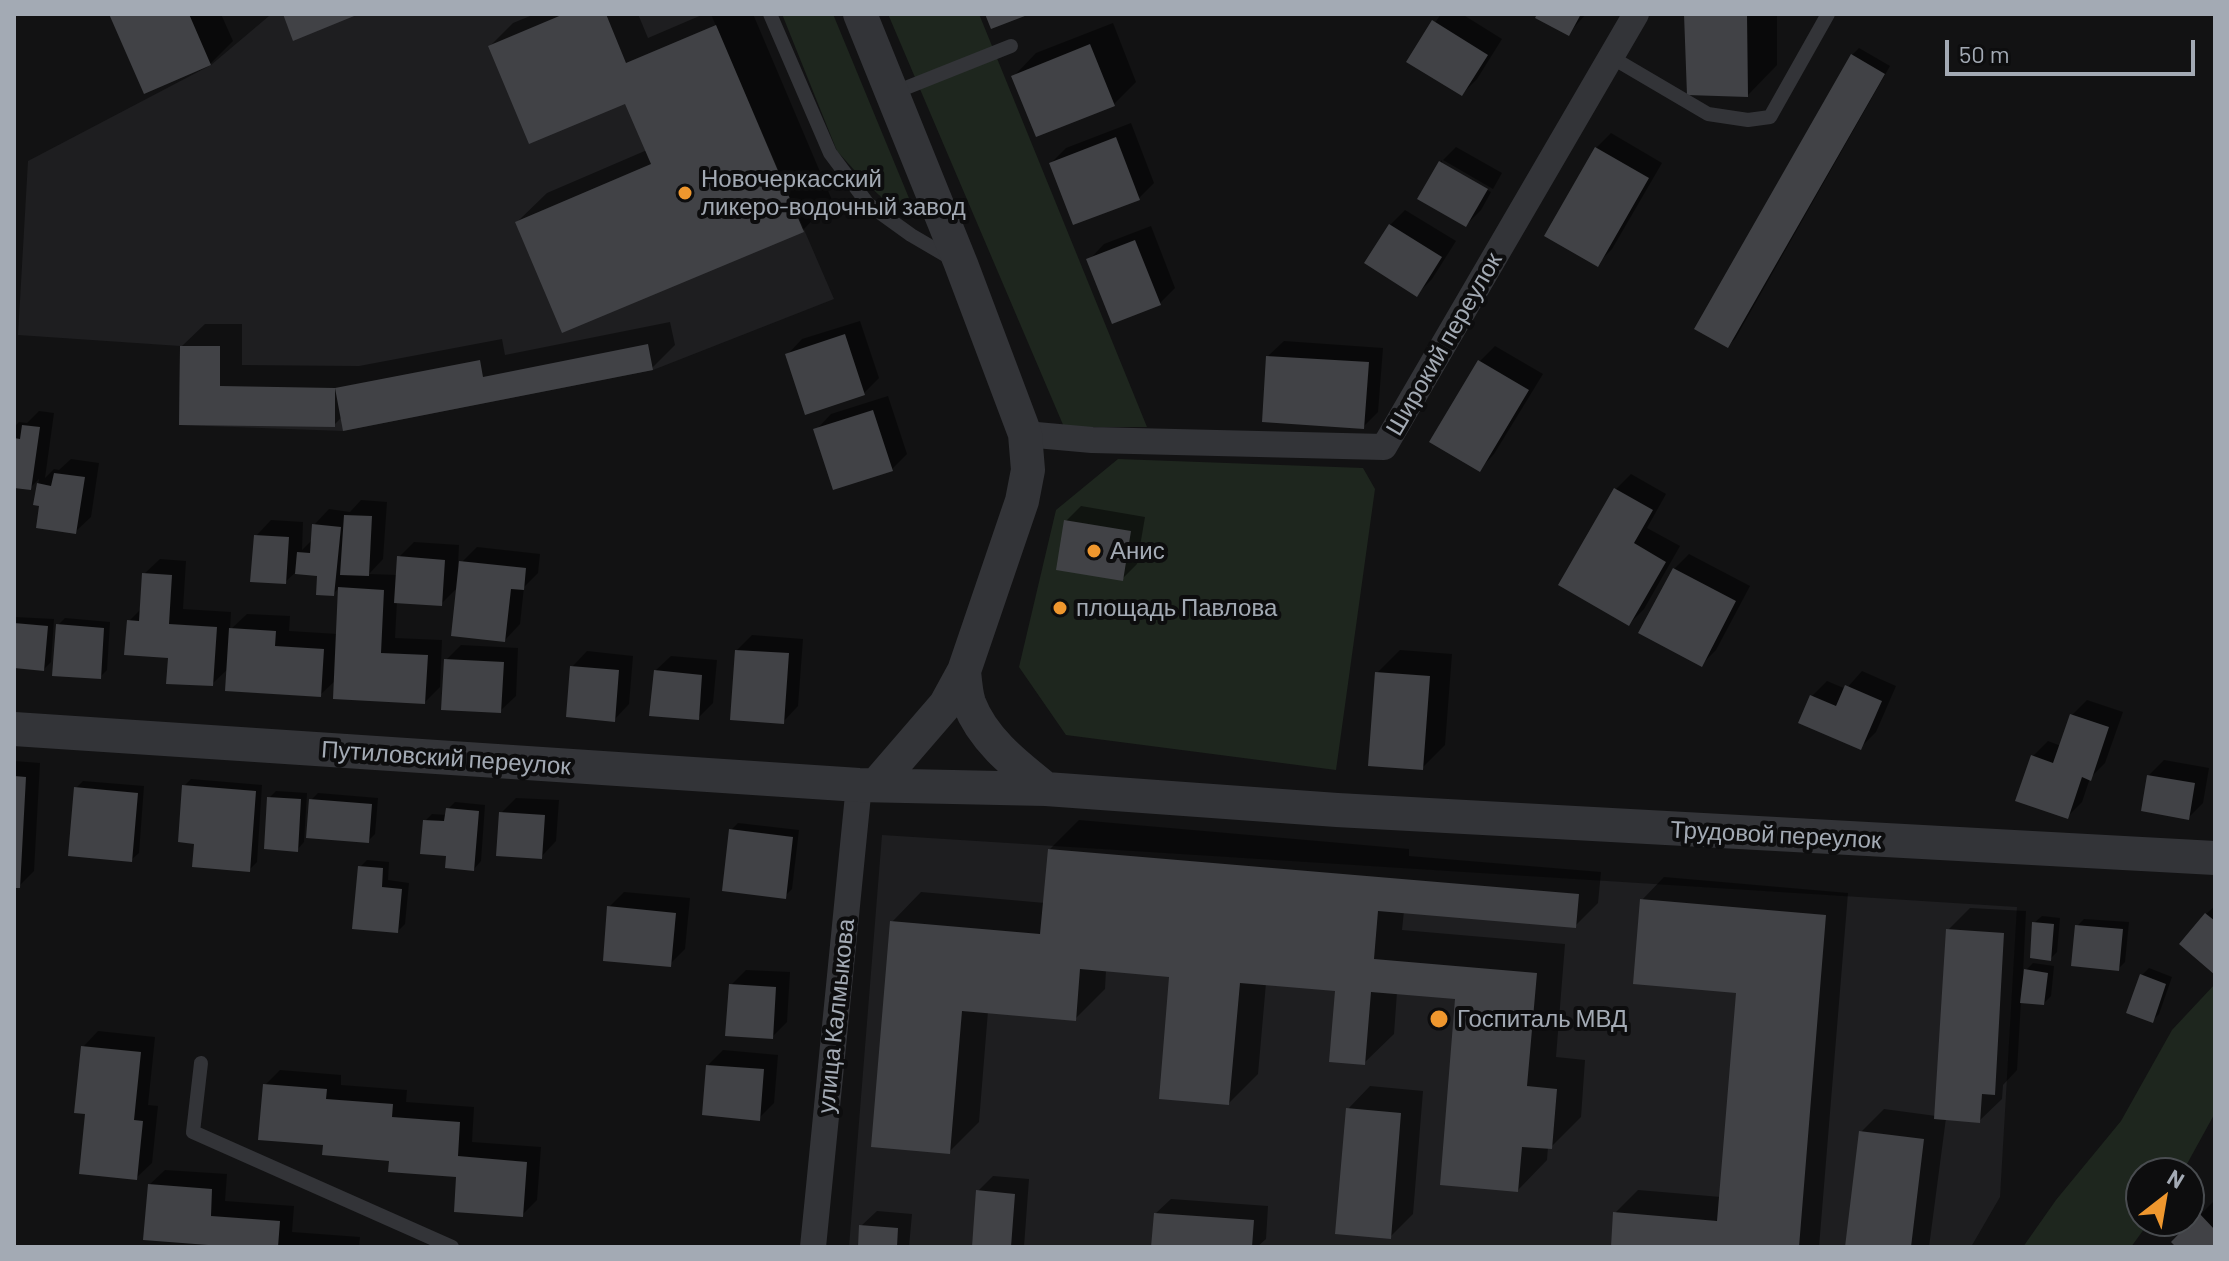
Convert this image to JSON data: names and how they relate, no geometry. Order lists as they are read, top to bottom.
{
  "streets": {
    "street": [
      "Широкий переулок",
      "Путиловский переулок",
      "Трудовой переулок",
      "улица Калмыкова"
    ]
  },
  "crossings": [
    ["Путиловский переулок", "улица Калмыкова"]
  ],
  "places": [
    "Новочеркасский ликеро-водочный завод",
    "Анис",
    "площадь Павлова",
    "Госпиталь МВД"
  ],
  "scale_bar": "50 m",
  "north": "top right"
}
